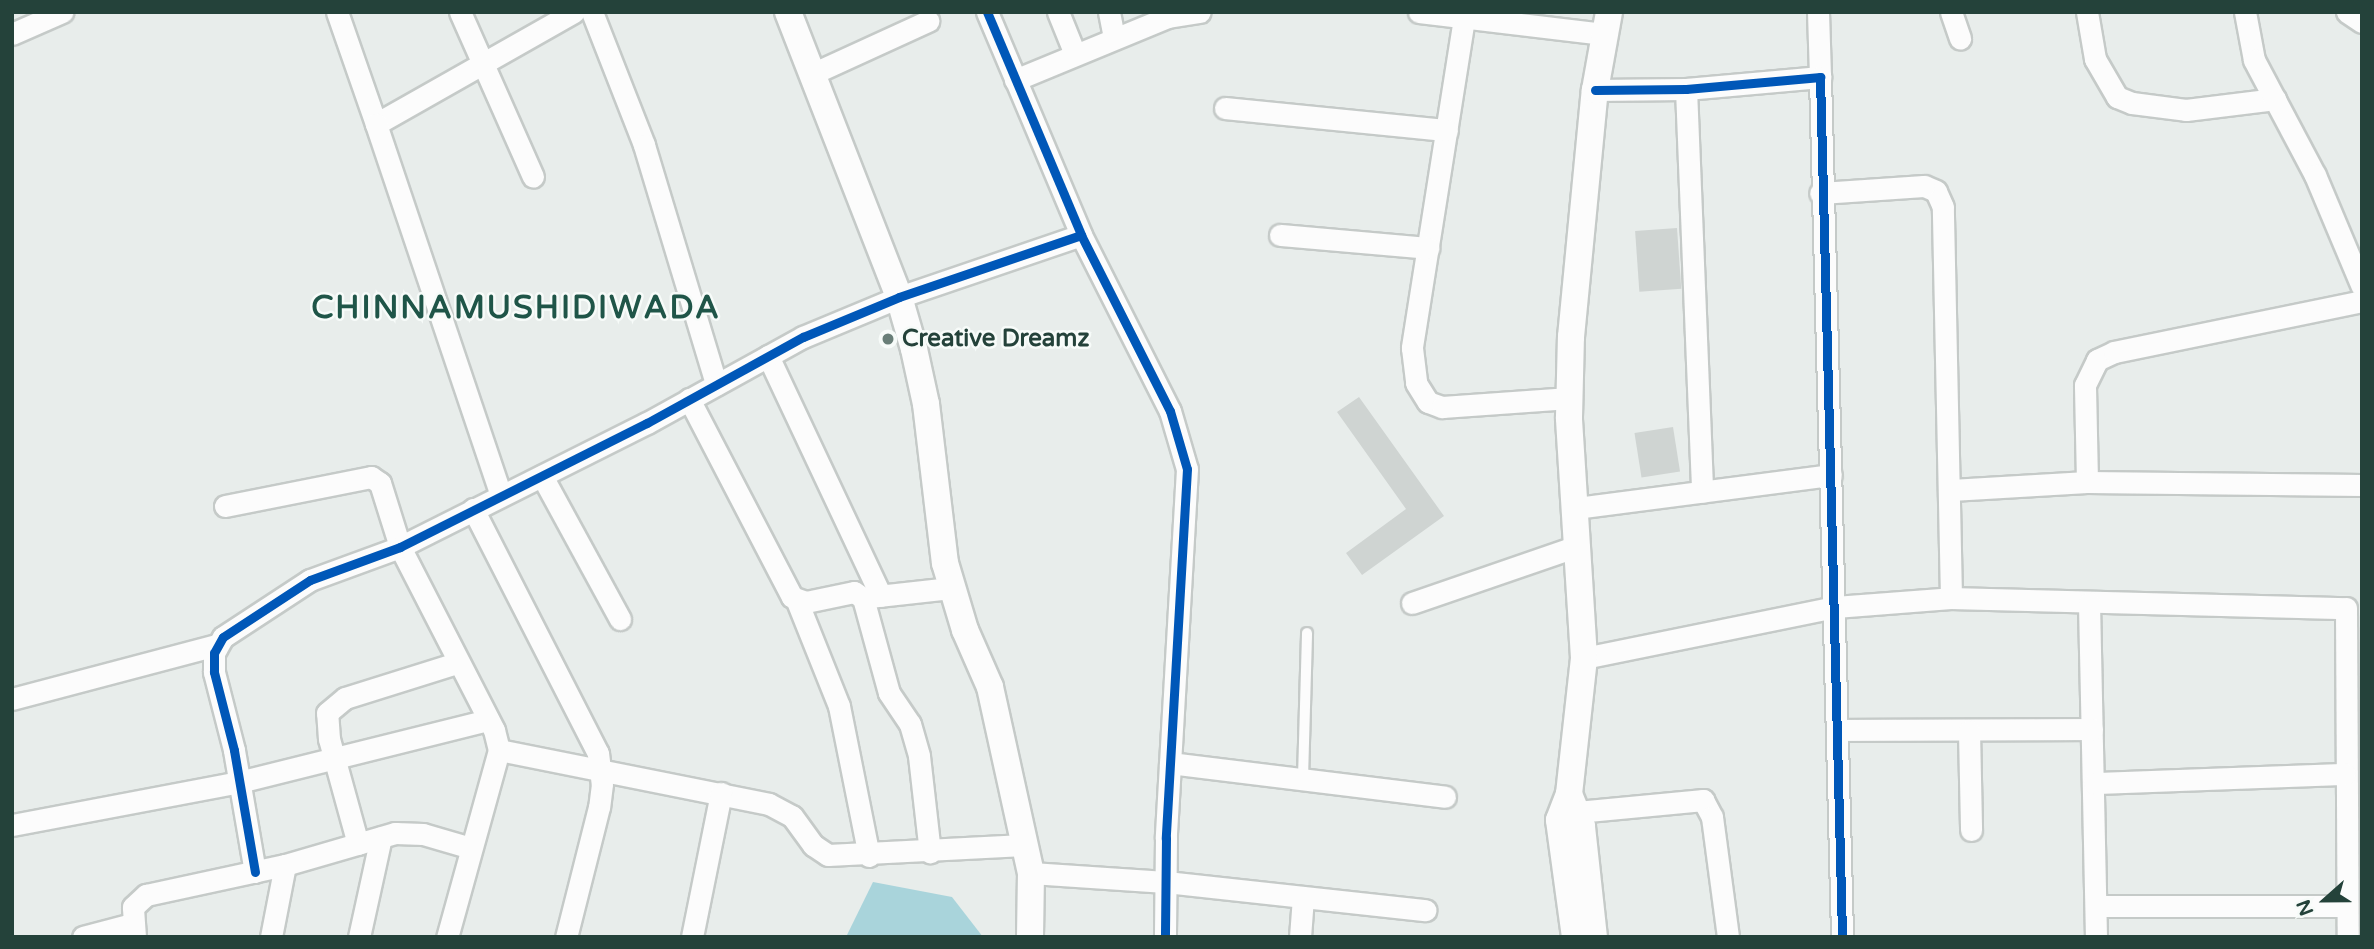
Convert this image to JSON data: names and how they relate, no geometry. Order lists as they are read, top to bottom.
{
  "districts": ["CHINNAMUSHIDIWADA"],
  "places": ["Creative Dreamz"],
  "north": "left"
}
